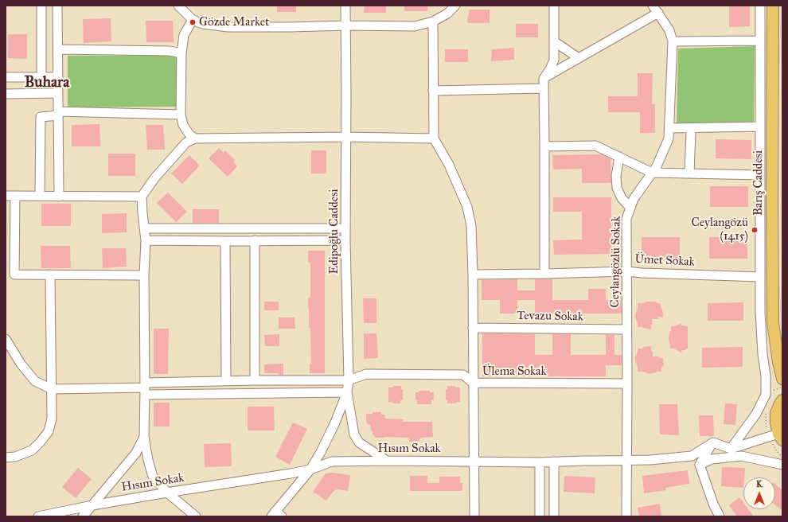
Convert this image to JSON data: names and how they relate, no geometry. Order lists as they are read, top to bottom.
{
  "streets": {
    "main road": ["Barış Caddesi"],
    "street": [
      "Edipoğlu Caddesi",
      "Ümet Sokak",
      "Ceylangözlü Sokak",
      "Tevazu Sokak",
      "Ülema Sokak",
      "Hısım Sokak"
    ]
  },
  "crossings": [
    ["Edipoğlu Caddesi", "Ülema Sokak"],
    ["Edipoğlu Caddesi", "Hısım Sokak"],
    ["Ümet Sokak", "Ceylangözlü Sokak"],
    ["Ceylangözlü Sokak", "Tevazu Sokak"],
    ["Ceylangözlü Sokak", "Ülema Sokak"],
    ["Ceylangözlü Sokak", "Hısım Sokak"]
  ],
  "districts": ["Buhara"],
  "places": ["Gözde Market", "Ceylangözü (1415)"],
  "north": "top"
}
